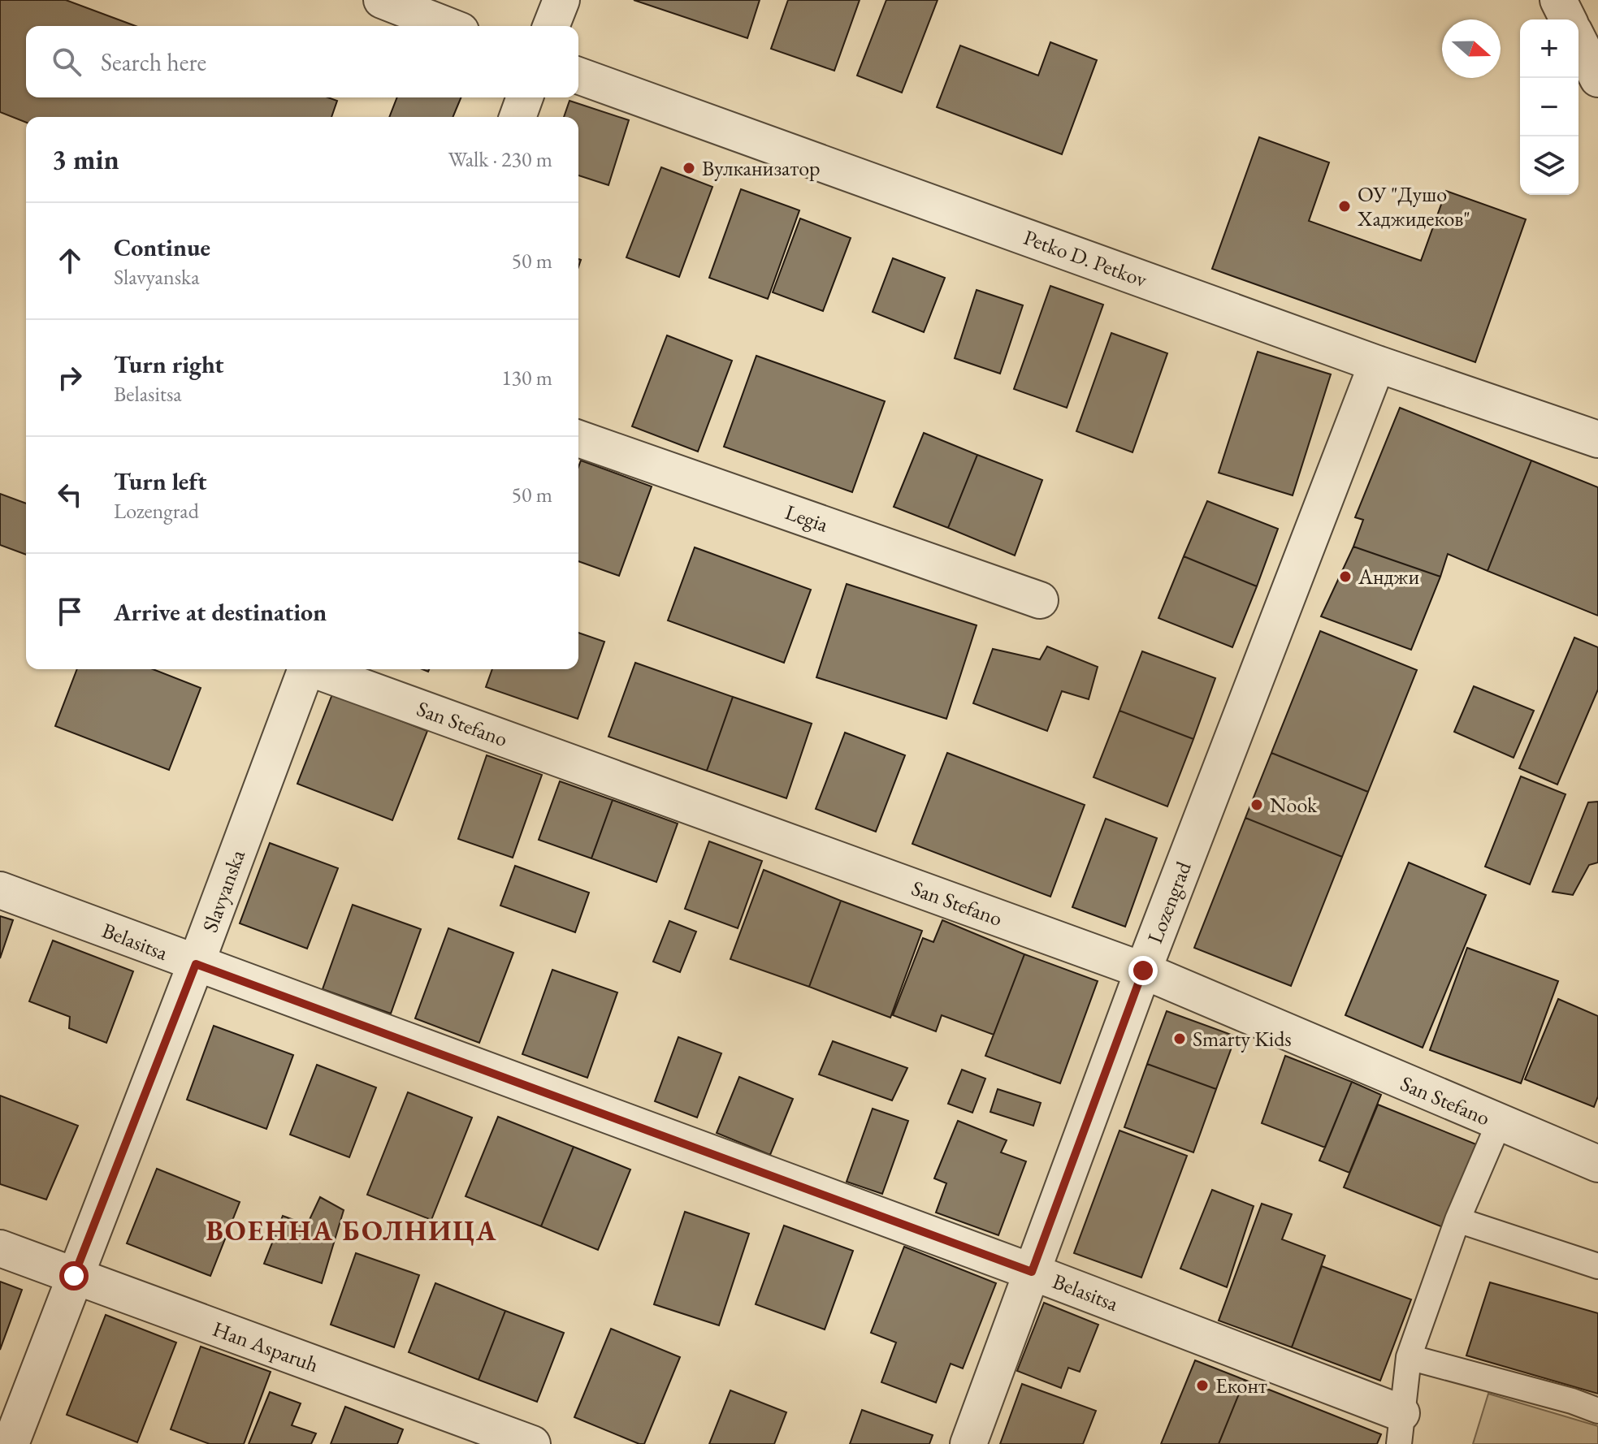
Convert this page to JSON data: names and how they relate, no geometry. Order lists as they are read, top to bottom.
{
  "streets": {
    "street": [
      "Petko D. Petkov",
      "Legia",
      "San Stefano",
      "Slavyanska",
      "Lozengrad",
      "Belasitsa",
      "Han Asparuh"
    ]
  },
  "crossings": [
    ["Petko D. Petkov", "Lozengrad"],
    ["San Stefano", "Lozengrad"],
    ["Slavyanska", "Belasitsa"],
    ["Slavyanska", "Han Asparuh"],
    ["Lozengrad", "Belasitsa"]
  ],
  "districts": ["ВОЕННА БОЛНИЦА"],
  "places": [
    "Вулканизатор",
    "ОУ \"Душо Хаджидеков\"",
    "Анджи",
    "Nook",
    "Smarty Kids",
    "Еконт"
  ],
  "north": "right",
  "page": {
    "map_buttons": ["+", "−"],
    "search": "Search here",
    "heading": ["3 min", "Walk · 230 m"],
    "list": [
      ["Continue", "Slavyanska", "50 m"],
      ["Turn right", "Belasitsa", "130 m"],
      ["Turn left", "Lozengrad", "50 m"],
      "Arrive at destination"
    ]
  }
}
